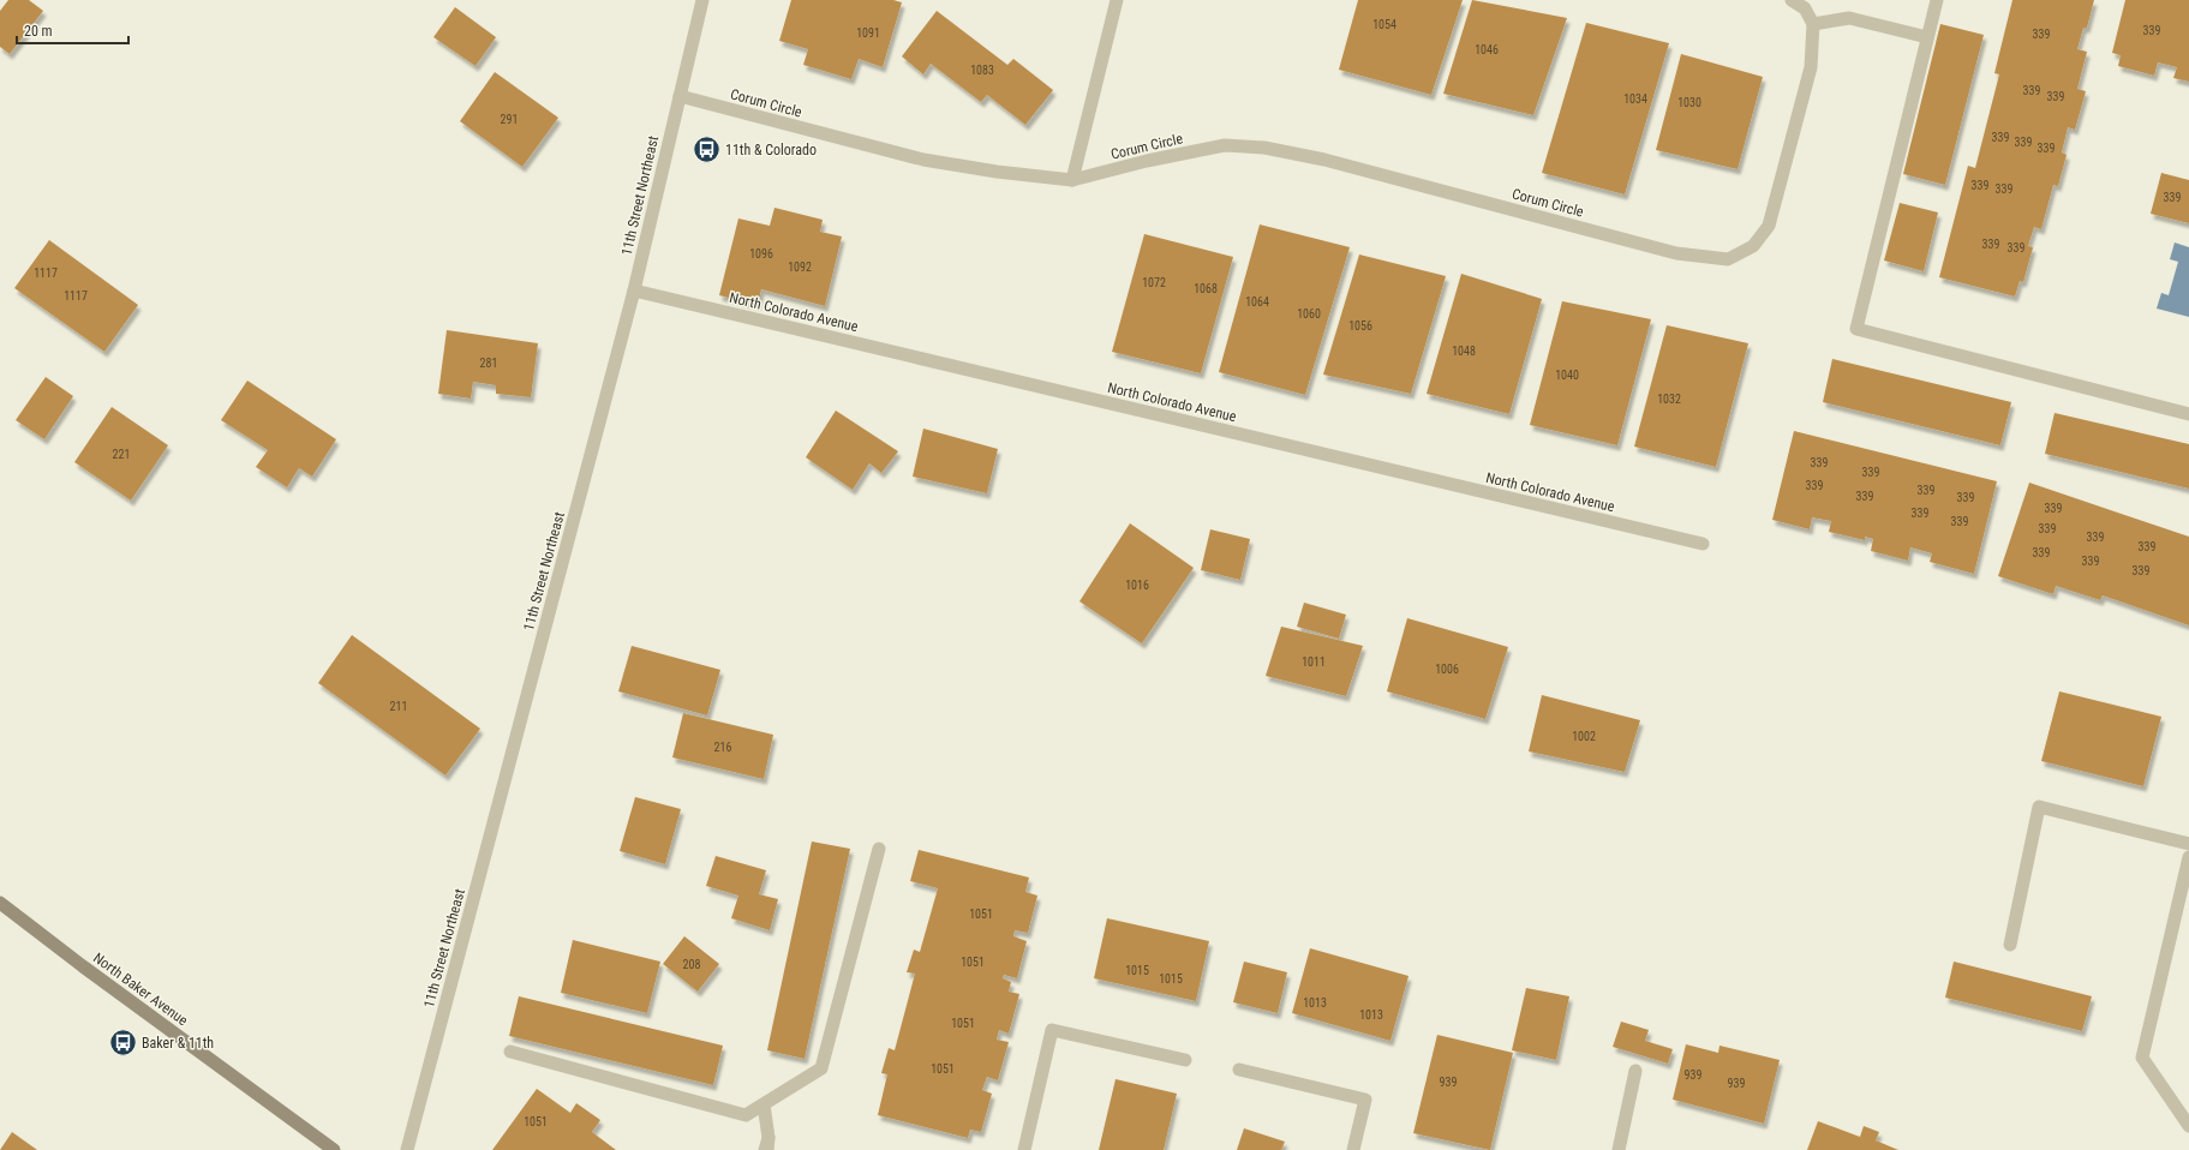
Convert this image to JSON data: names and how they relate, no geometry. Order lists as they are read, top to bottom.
{
  "streets": {
    "main road": ["North Baker Avenue"],
    "street": ["Corum Circle", "11th Street Northeast", "North Colorado Avenue"]
  },
  "crossings": [
    ["Corum Circle", "11th Street Northeast"],
    ["11th Street Northeast", "North Colorado Avenue"]
  ],
  "places": {
    "bus stop": ["11th & Colorado", "Baker & 11th"]
  },
  "house_numbers": [
    "1054",
    "339",
    "1091",
    "339",
    "1046",
    "1083",
    "339",
    "339",
    "1034",
    "1030",
    "291",
    "339",
    "339",
    "339",
    "339",
    "339",
    "339",
    "339",
    "339",
    "1096",
    "1092",
    "1117",
    "1072",
    "1068",
    "1117",
    "1064",
    "1060",
    "1056",
    "1048",
    "281",
    "1040",
    "1032",
    "221",
    "339",
    "339",
    "339",
    "339",
    "339",
    "339",
    "339",
    "339",
    "339",
    "339",
    "339",
    "339",
    "339",
    "339",
    "339",
    "1016",
    "1011",
    "1006",
    "211",
    "1002",
    "216",
    "1051",
    "1051",
    "208",
    "1015",
    "1015",
    "1013",
    "1013",
    "1051",
    "1051",
    "939",
    "939",
    "939",
    "1051"
  ],
  "scale_bar": "20 m"
}
